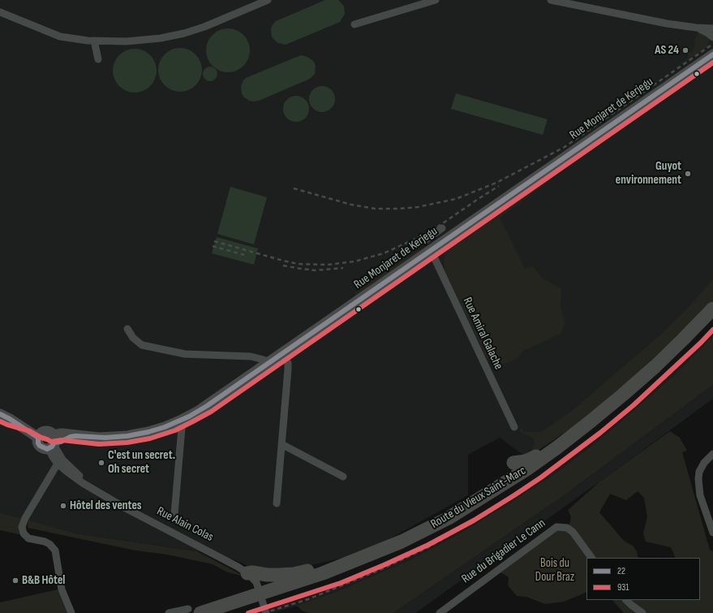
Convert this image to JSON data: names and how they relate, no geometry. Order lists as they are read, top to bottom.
{
  "streets": {
    "highway": ["Route du Vieux Saint-Marc"],
    "street": [
      "Rue Monjaret de Kerjegu",
      "Rue Amiral Galache",
      "Rue Alain Colas",
      "Rue du Brigadier Le Cann"
    ]
  },
  "crossings": [
    ["Rue Monjaret de Kerjegu", "Rue Amiral Galache"],
    ["Rue Monjaret de Kerjegu", "Rue Alain Colas"],
    ["Route du Vieux Saint-Marc", "Rue Alain Colas"]
  ],
  "parks": ["Bois du Dour Braz"],
  "places": [
    "AS 24",
    "Guyot environnement",
    "C'est un secret. Oh secret",
    "Hôtel des ventes",
    "B&B Hôtel"
  ],
  "lines": ["transit line 22", "transit line 931"],
  "legend": ["22", "931"]
}
